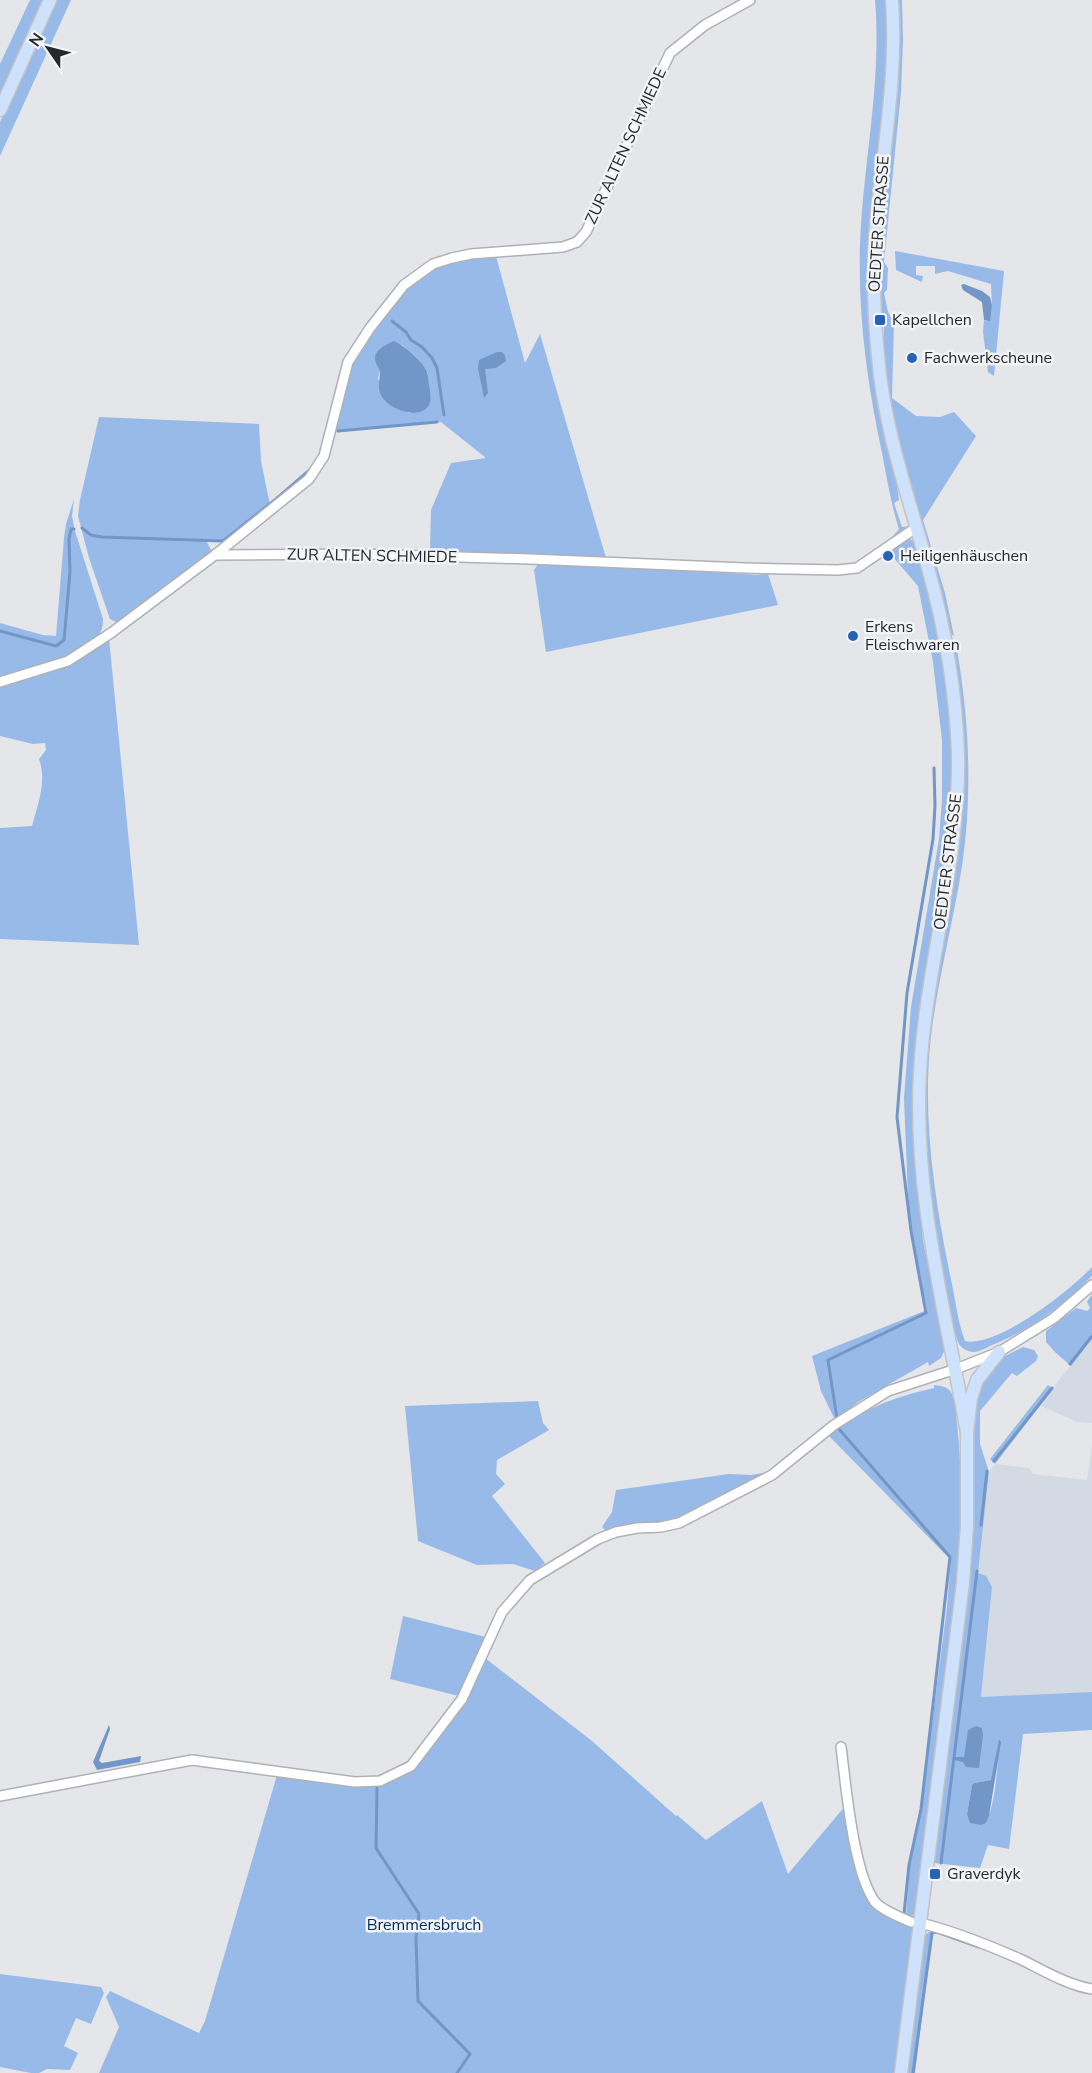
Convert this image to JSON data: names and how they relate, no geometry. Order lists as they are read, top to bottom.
{
  "streets": {
    "main road": ["OEDTER STRASSE"],
    "street": ["ZUR ALTEN SCHMIEDE"]
  },
  "crossings": [
    ["ZUR ALTEN SCHMIEDE", "OEDTER STRASSE"]
  ],
  "parks": ["Bremmersbruch"],
  "places": {
    "transit": ["Kapellchen", "Graverdyk"],
    "other": ["Fachwerkscheune", "Heiligenhäuschen", "Erkens Fleischwaren"]
  },
  "north": "top left"
}
